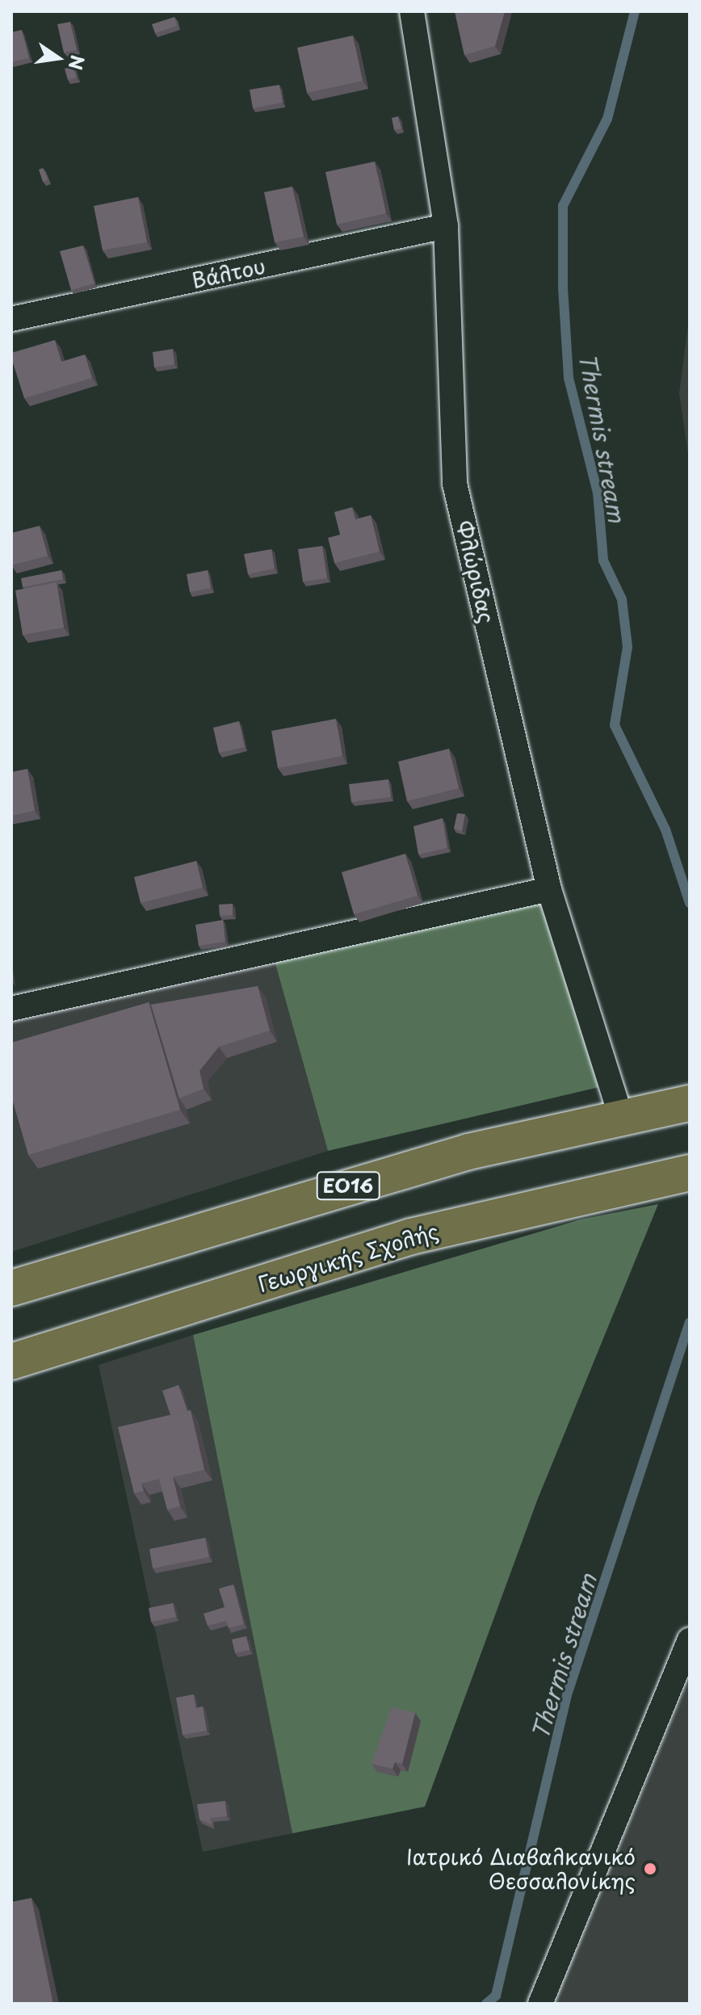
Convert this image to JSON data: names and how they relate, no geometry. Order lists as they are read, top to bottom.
{
  "streets": {
    "main road": ["ΕΟ16", "Γεωργικής Σχολής"],
    "street": ["Βάλτου", "Φλώριδας"]
  },
  "crossings": [
    ["Βάλτου", "Φλώριδας"],
    ["Φλώριδας", "ΕΟ16"]
  ],
  "water": ["Thermis stream"],
  "places": ["Ιατρικό Διαβαλκανικό Θεσσαλονίκης"],
  "north": "right"
}
